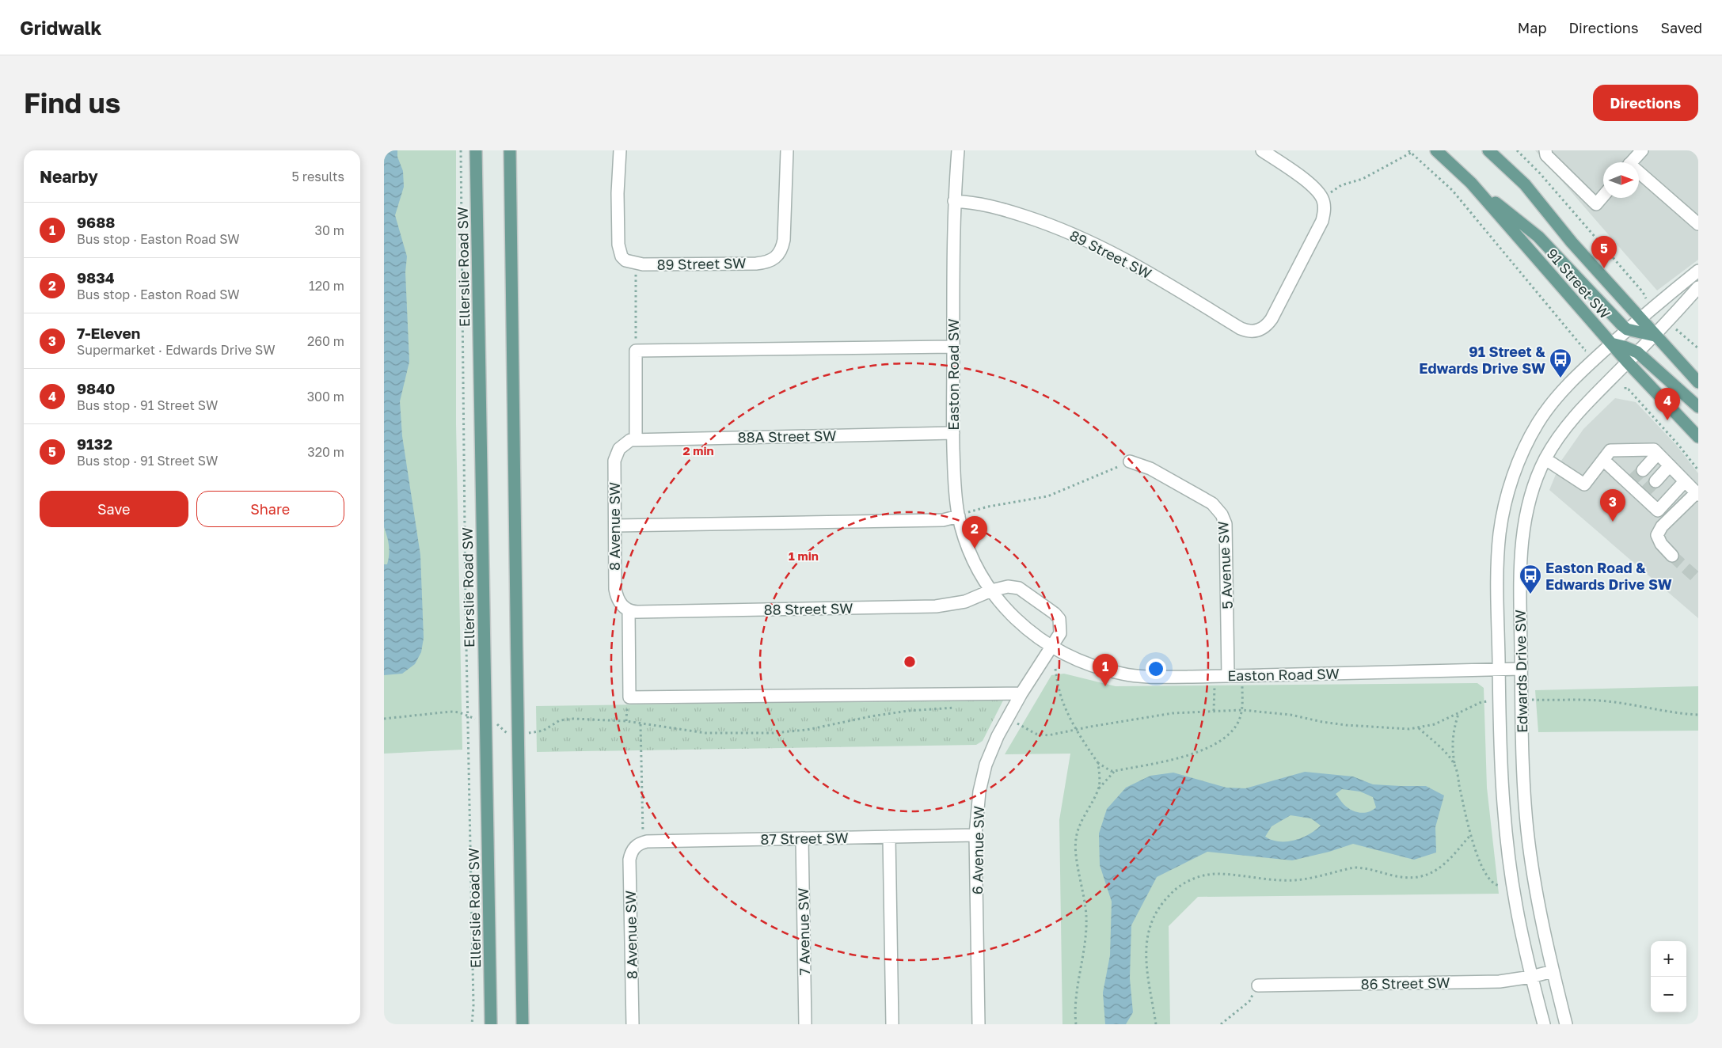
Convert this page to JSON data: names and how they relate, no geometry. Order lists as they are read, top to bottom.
{
  "streets": {
    "main road": ["Ellerslie Road SW", "91 Street SW"],
    "street": [
      "89 Street SW",
      "Easton Road SW",
      "88A Street SW",
      "8 Avenue SW",
      "5 Avenue SW",
      "88 Street SW",
      "Edwards Drive SW",
      "87 Street SW",
      "6 Avenue SW",
      "7 Avenue SW",
      "86 Street SW"
    ]
  },
  "crossings": [
    ["89 Street SW", "Easton Road SW"],
    ["91 Street SW", "Edwards Drive SW"],
    ["Easton Road SW", "88A Street SW"],
    ["Easton Road SW", "5 Avenue SW"],
    ["Easton Road SW", "88 Street SW"],
    ["Easton Road SW", "Edwards Drive SW"],
    ["Easton Road SW", "6 Avenue SW"],
    ["88A Street SW", "8 Avenue SW"],
    ["8 Avenue SW", "88 Street SW"],
    ["8 Avenue SW", "87 Street SW"],
    ["Edwards Drive SW", "86 Street SW"],
    ["87 Street SW", "6 Avenue SW"],
    ["87 Street SW", "7 Avenue SW"]
  ],
  "places": {
    "bus stop": ["91 Street & Edwards Drive SW", "Easton Road & Edwards Drive SW"]
  },
  "north": "right",
  "page": {
    "header": "Gridwalk",
    "nav": ["Map", "Directions", "Saved"],
    "buttons": [
      "Directions",
      ["Save", "Share"]
    ],
    "title": "Find us",
    "heading": ["Nearby", "5 results"],
    "list": [
      {
        "mark": "1",
        "name": "9688",
        "note": "Bus stop · Easton Road SW",
        "value": "30 m"
      },
      {
        "mark": "2",
        "name": "9834",
        "note": "Bus stop · Easton Road SW",
        "value": "120 m"
      },
      {
        "mark": "3",
        "name": "7-Eleven",
        "note": "Supermarket · Edwards Drive SW",
        "value": "260 m"
      },
      {
        "mark": "4",
        "name": "9840",
        "note": "Bus stop · 91 Street SW",
        "value": "300 m"
      },
      {
        "mark": "5",
        "name": "9132",
        "note": "Bus stop · 91 Street SW",
        "value": "320 m"
      }
    ],
    "pins": [
      "5",
      "4",
      "3",
      "2",
      "1"
    ],
    "map_buttons": ["+", "−"]
  },
  "rings": ["2 min", "1 min"]
}
